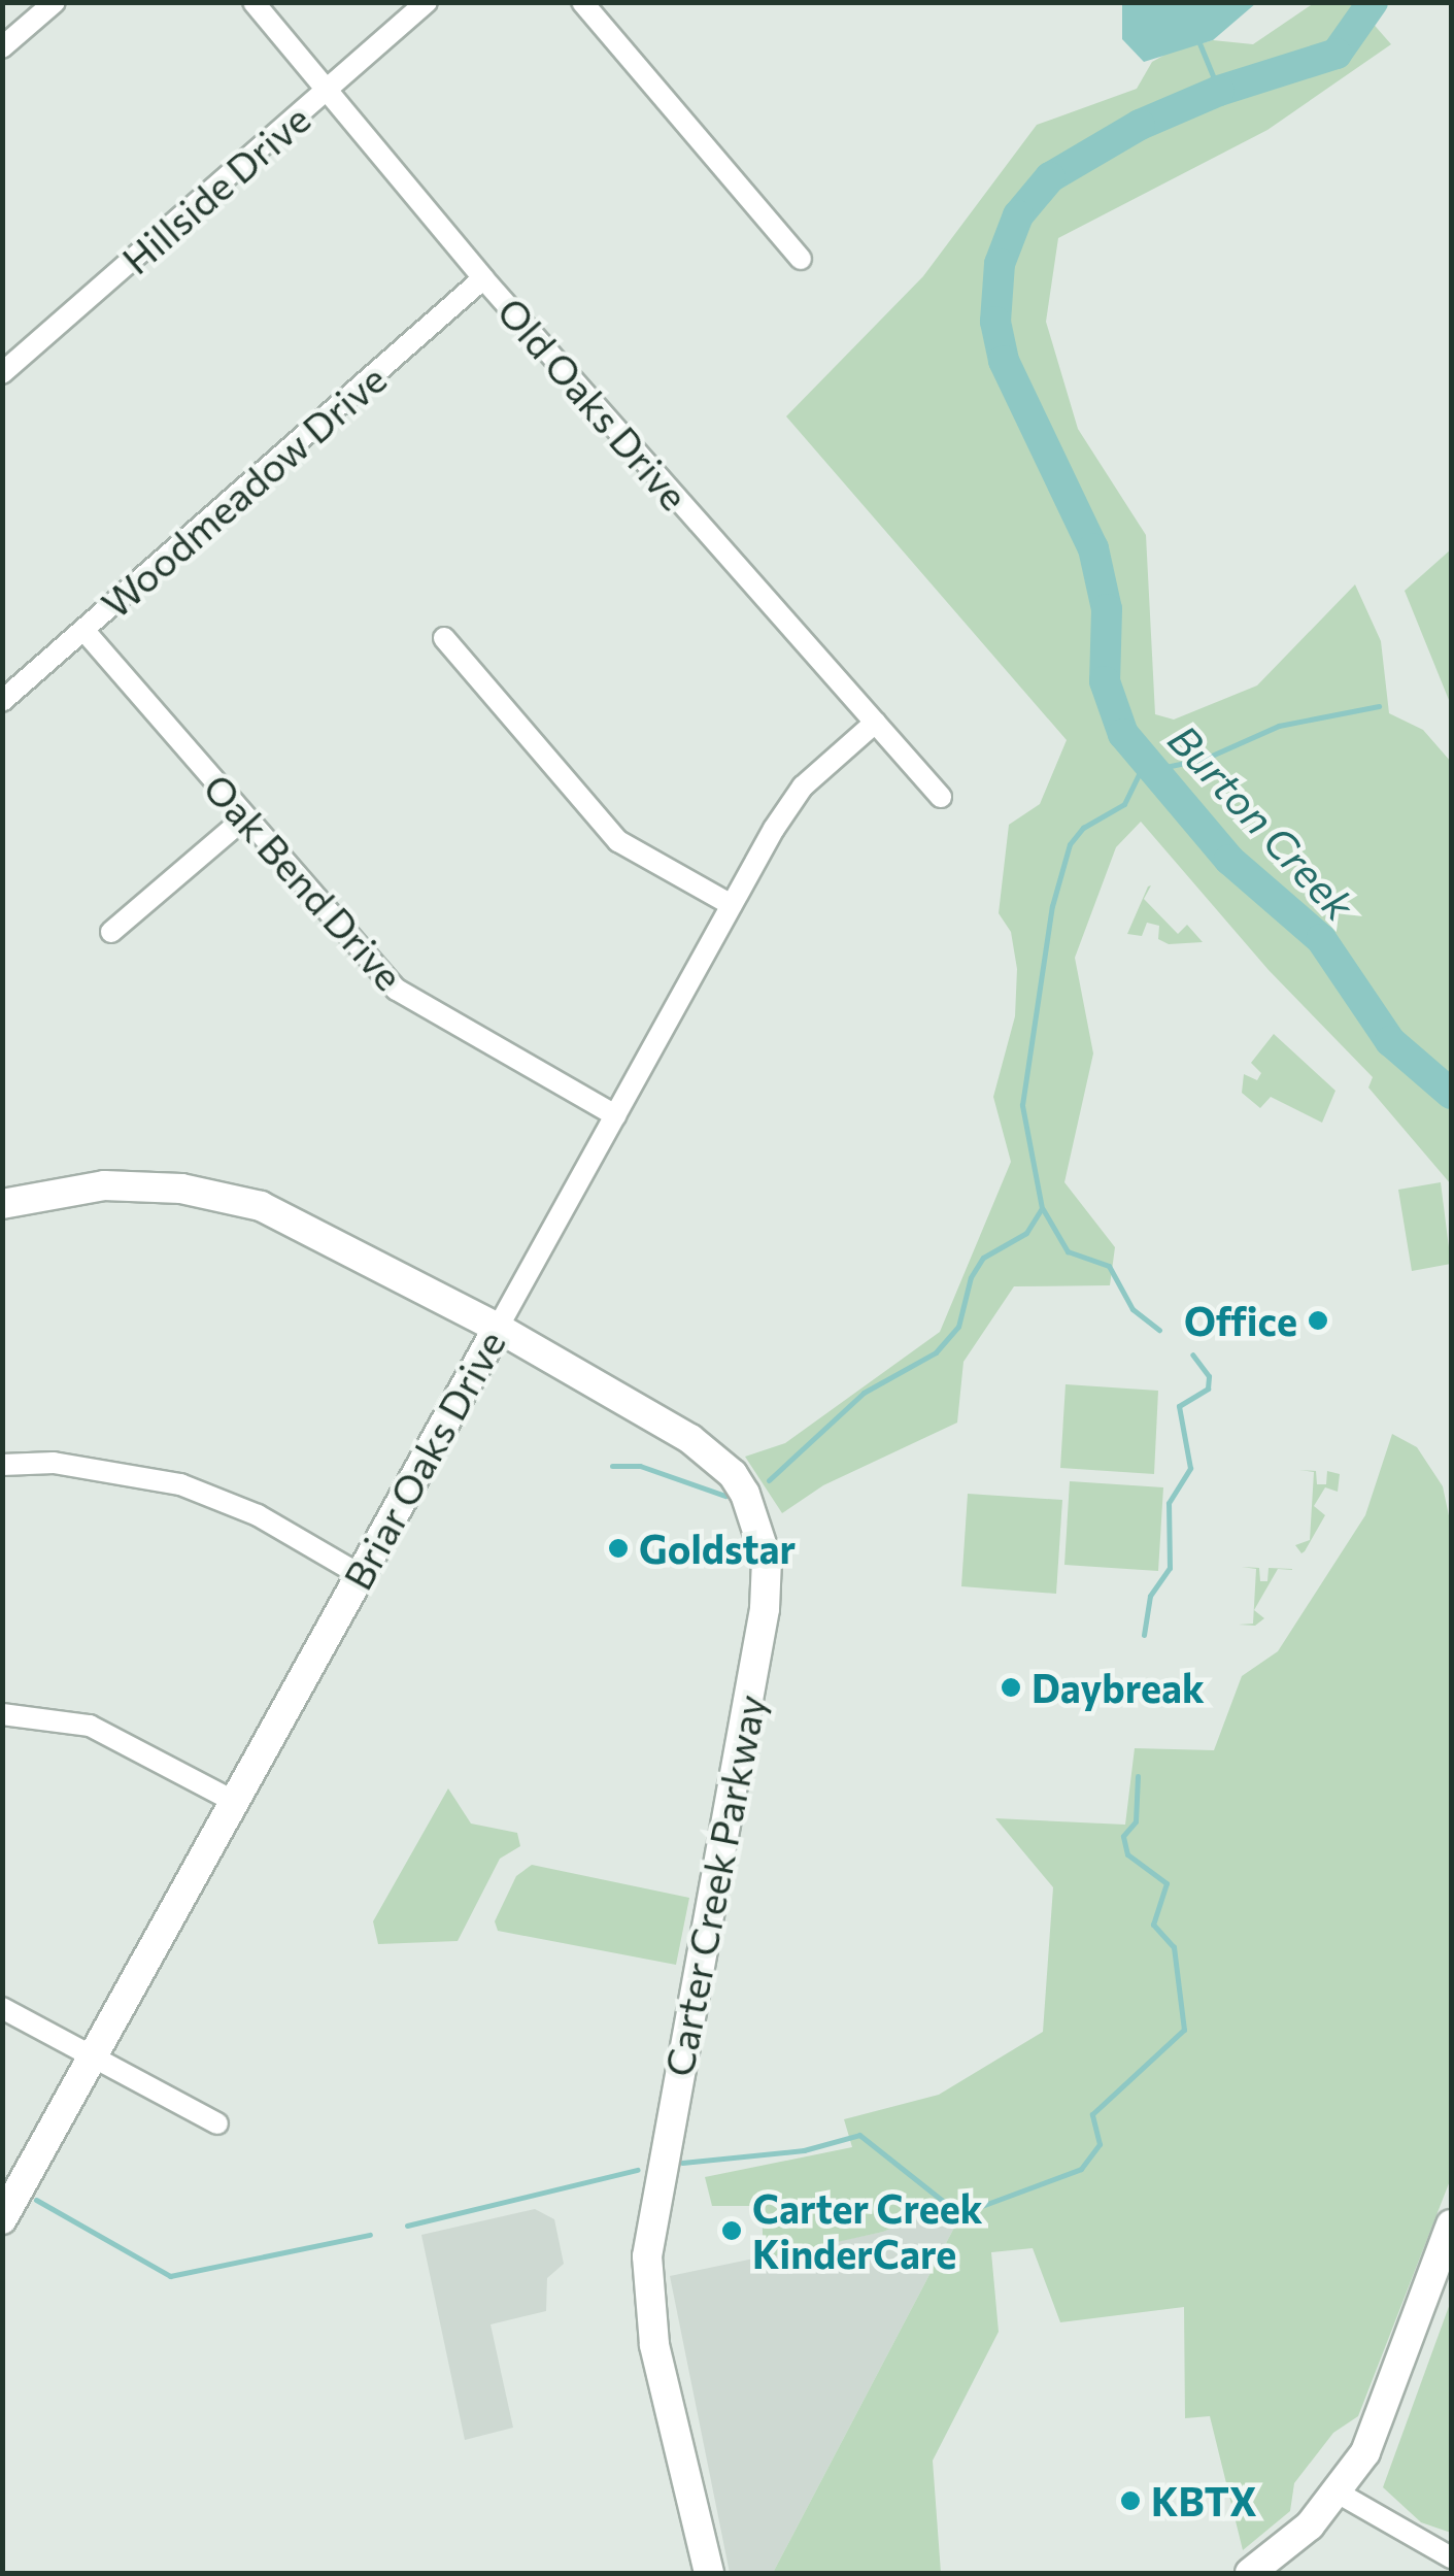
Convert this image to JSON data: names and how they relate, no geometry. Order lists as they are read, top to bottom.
{
  "streets": {
    "street": [
      "Hillside Drive",
      "Old Oaks Drive",
      "Woodmeadow Drive",
      "Oak Bend Drive",
      "Briar Oaks Drive",
      "Carter Creek Parkway"
    ]
  },
  "crossings": [
    ["Hillside Drive", "Old Oaks Drive"],
    ["Old Oaks Drive", "Woodmeadow Drive"],
    ["Old Oaks Drive", "Briar Oaks Drive"],
    ["Woodmeadow Drive", "Oak Bend Drive"],
    ["Oak Bend Drive", "Briar Oaks Drive"],
    ["Briar Oaks Drive", "Carter Creek Parkway"]
  ],
  "water": ["Burton Creek"],
  "places": [
    "Office",
    "Goldstar",
    "Daybreak",
    "Carter Creek KinderCare",
    "KBTX"
  ]
}
